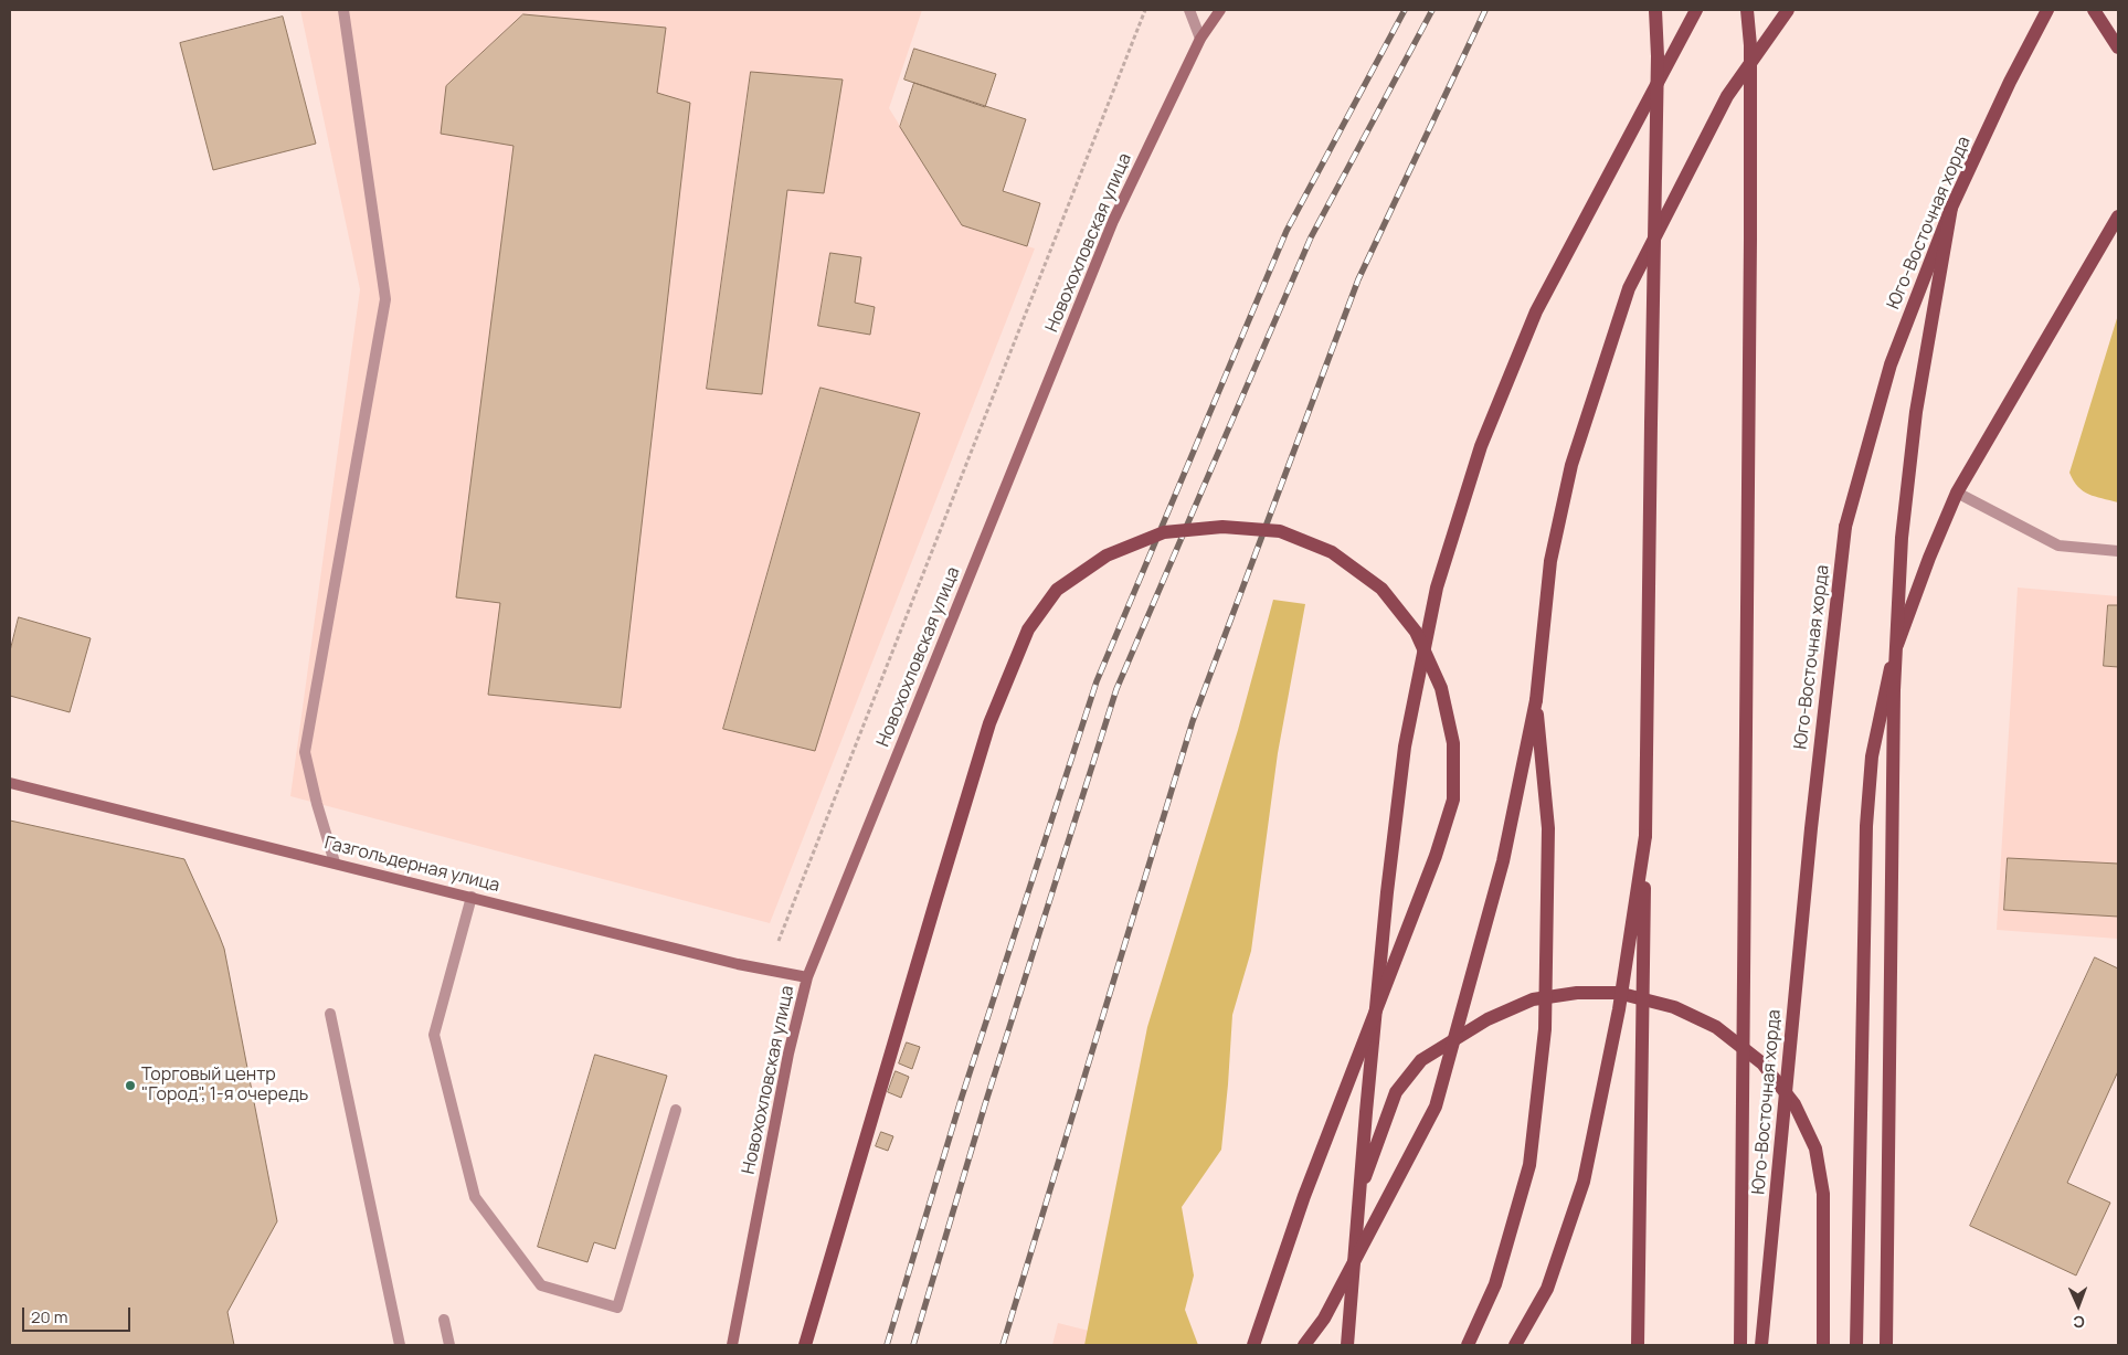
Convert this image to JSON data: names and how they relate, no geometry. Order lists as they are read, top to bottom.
{
  "streets": {
    "main road": ["Юго-Восточная хорда"],
    "street": ["Новохохловская улица", "Газгольдерная улица"]
  },
  "crossings": [
    ["Новохохловская улица", "Газгольдерная улица"]
  ],
  "places": ["Торговый центр \"Город\", 1-я очередь"],
  "scale_bar": "20 m",
  "north": "bottom"
}
